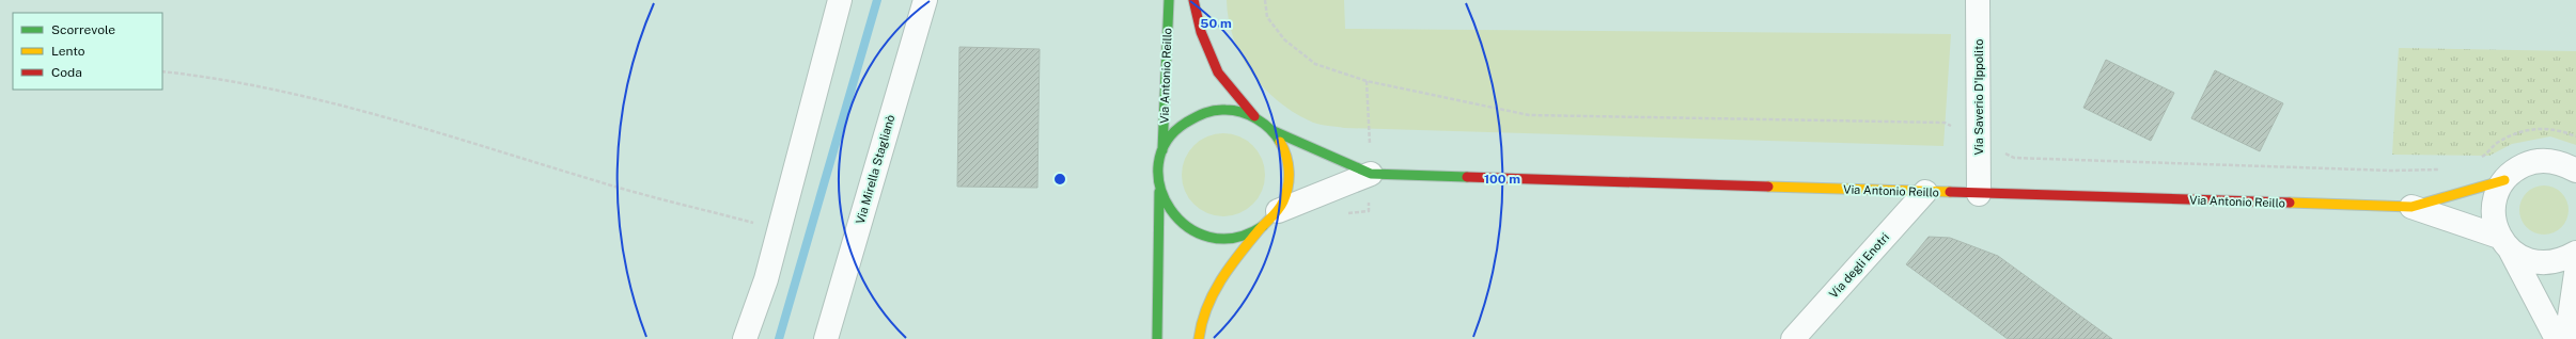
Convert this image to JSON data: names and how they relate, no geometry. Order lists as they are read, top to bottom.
{
  "streets": {
    "street": [
      "Via Antonio Reillo",
      "Via Saverio D'Ippolito",
      "Via Mirella Staglianò",
      "Via degli Enotri"
    ]
  },
  "crossings": [
    ["Via Antonio Reillo", "Via Saverio D'Ippolito"],
    ["Via Antonio Reillo", "Via degli Enotri"]
  ],
  "legend": ["Scorrevole", "Lento", "Coda"],
  "rings": ["50 m", "100 m"]
}
